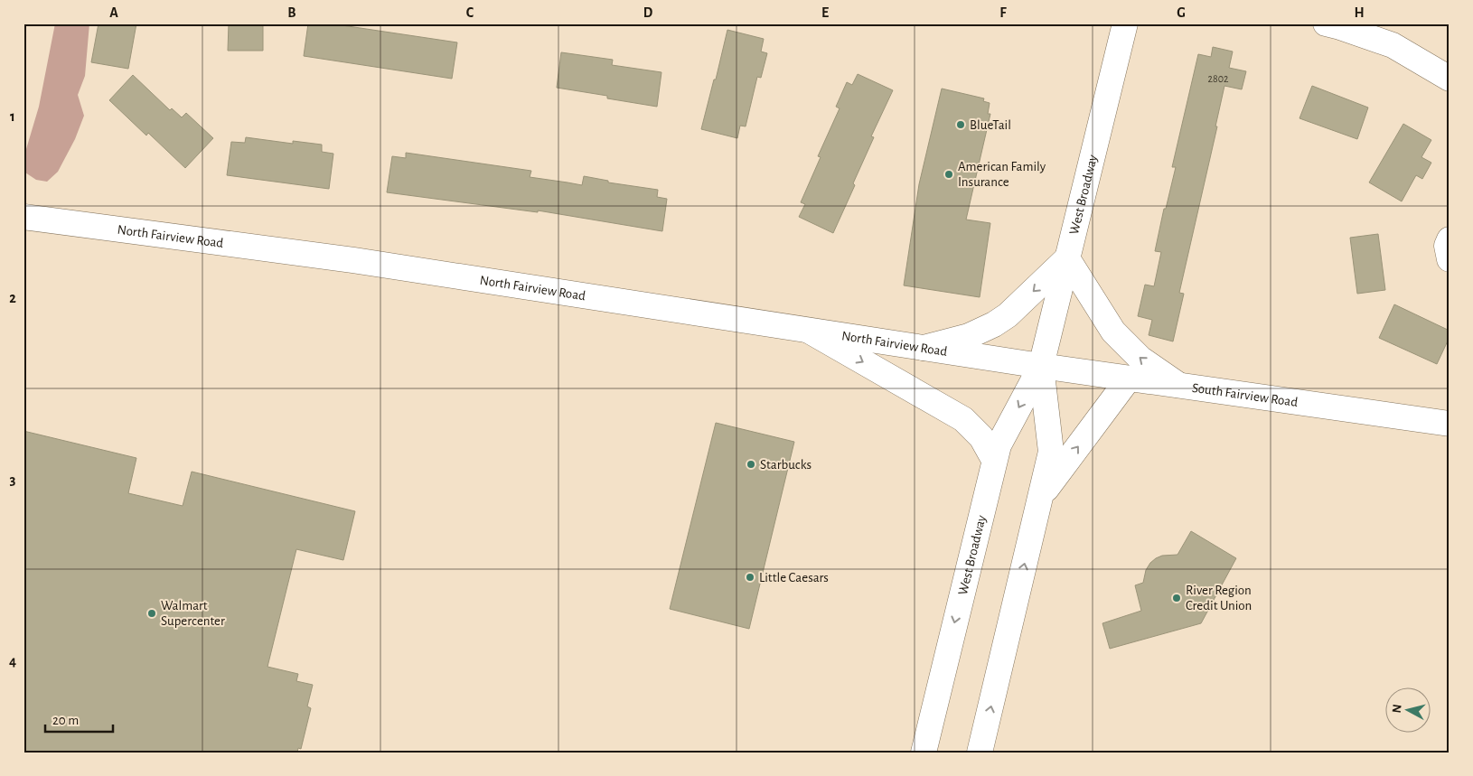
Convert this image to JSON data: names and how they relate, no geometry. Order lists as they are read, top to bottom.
{
  "streets": {
    "main road": ["West Broadway", "North Fairview Road", "South Fairview Road"]
  },
  "crossings": [
    ["West Broadway", "North Fairview Road"],
    ["West Broadway", "South Fairview Road"],
    ["North Fairview Road", "South Fairview Road"]
  ],
  "places": [
    "BlueTail",
    "American Family Insurance",
    "Starbucks",
    "Little Caesars",
    "River Region Credit Union",
    "Walmart Supercenter"
  ],
  "house_numbers": ["2802"],
  "scale_bar": "20 m",
  "north": "left",
  "grid": {
    "columns": [
      "A",
      "B",
      "C",
      "D",
      "E",
      "F",
      "G",
      "H"
    ],
    "rows": [
      "1",
      "2",
      "3",
      "4"
    ]
  }
}
